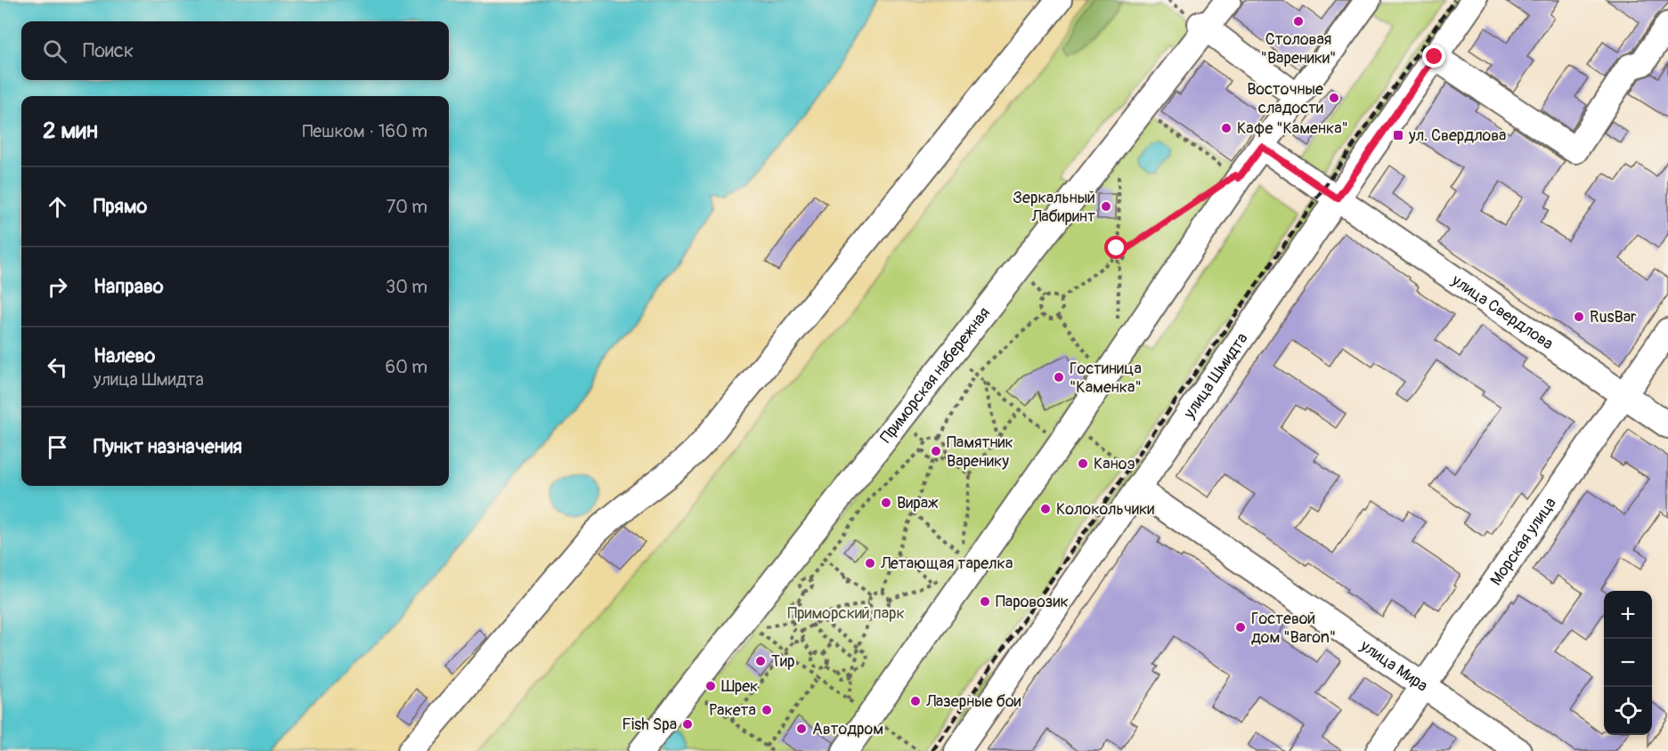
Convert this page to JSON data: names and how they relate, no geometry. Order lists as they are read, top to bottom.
{
  "streets": {
    "street": [
      "улица Свердлова",
      "Приморская набережная",
      "улица Шмидта",
      "Морская улица",
      "улица Мира"
    ]
  },
  "crossings": [
    ["улица Свердлова", "улица Шмидта"],
    ["улица Свердлова", "Морская улица"],
    ["улица Шмидта", "улица Мира"],
    ["Морская улица", "улица Мира"]
  ],
  "parks": ["Приморский парк"],
  "places": {
    "other": [
      "Столовая \"Вареники\"",
      "Восточные сладости",
      "Кафе \"Каменка\"",
      "Зеркальный Лабиринт",
      "RusBar",
      "Гостиница \"Каменка\"",
      "Памятник Варенику",
      "Каноэ",
      "Вираж",
      "Колокольчики",
      "Летающая тарелка",
      "Паровозик",
      "Гостевой дом \"Baron\"",
      "Тир",
      "Шрек",
      "Лазерные бои",
      "Ракета",
      "Fish Spa",
      "Автодром"
    ],
    "transit": ["ул. Свердлова"]
  },
  "page": {
    "search": "Поиск",
    "heading": ["2 мин", "Пешком · 160 m"],
    "list": [
      ["Прямо", "70 m"],
      ["Направо", "30 m"],
      ["Налево", "улица Шмидта", "60 m"],
      "Пункт назначения"
    ],
    "map_buttons": ["+", "−"]
  }
}
